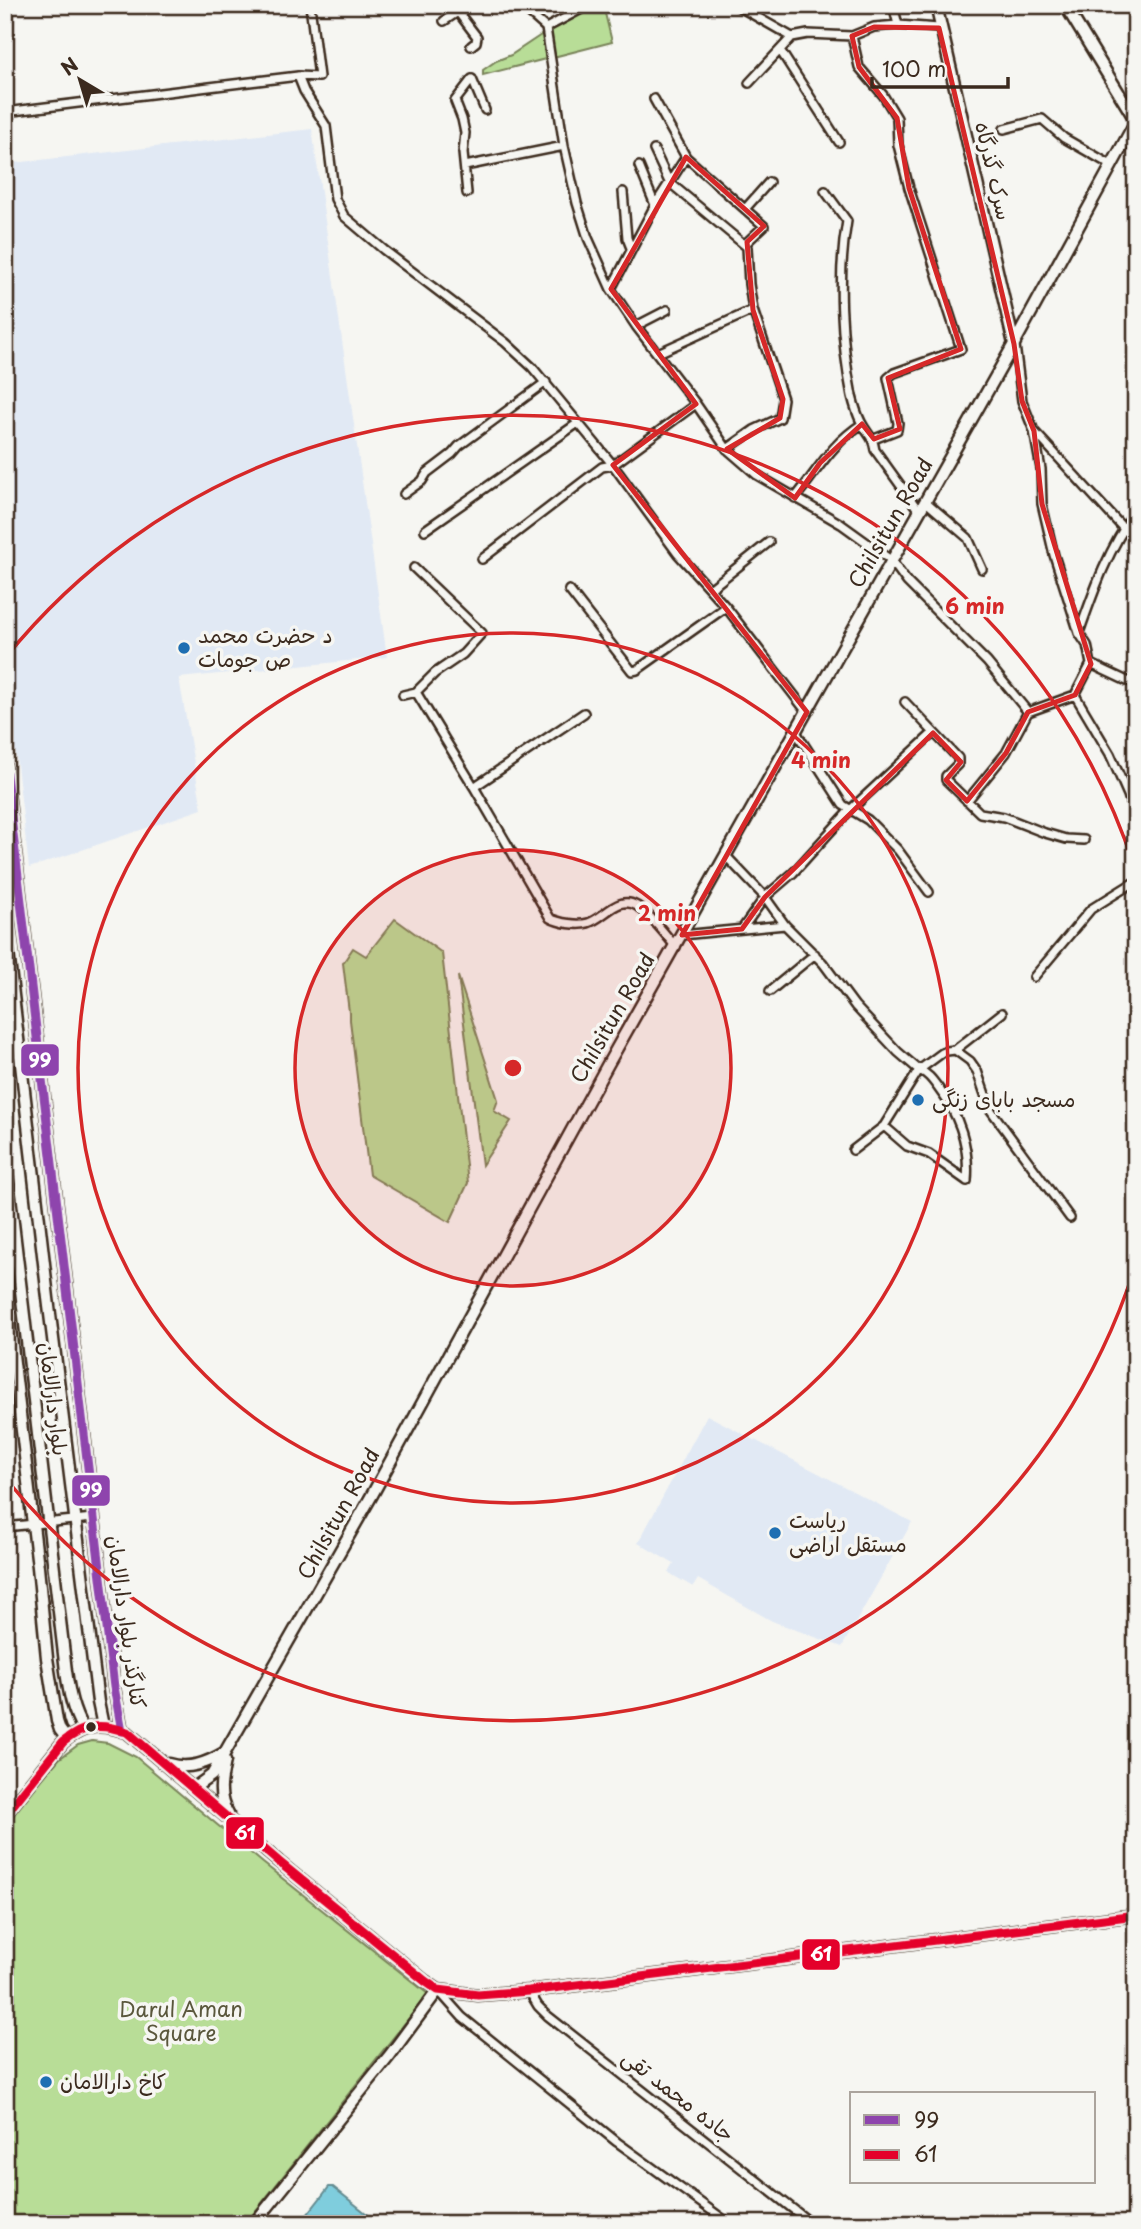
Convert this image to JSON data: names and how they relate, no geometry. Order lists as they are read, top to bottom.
{
  "streets": {
    "main road": [
      "سرک گذرگاه",
      "Chilsitun Road",
      "بلوار دارالامان",
      "کنارگذر بلوار دارالامان"
    ],
    "street": ["جاده محمد تقی"]
  },
  "crossings": [
    ["سرک گذرگاه", "Chilsitun Road"]
  ],
  "parks": ["Darul Aman Square"],
  "places": [
    "د حضرت محمد ص جومات",
    "مسجد بابای زنگی",
    "ریاست مستقل اراضی",
    "کاخ دارالامان"
  ],
  "lines": ["transit line 99", "transit line 61"],
  "legend": ["99", "61"],
  "scale_bar": "100 m",
  "north": "top left",
  "rings": ["6 min", "4 min", "2 min"]
}
